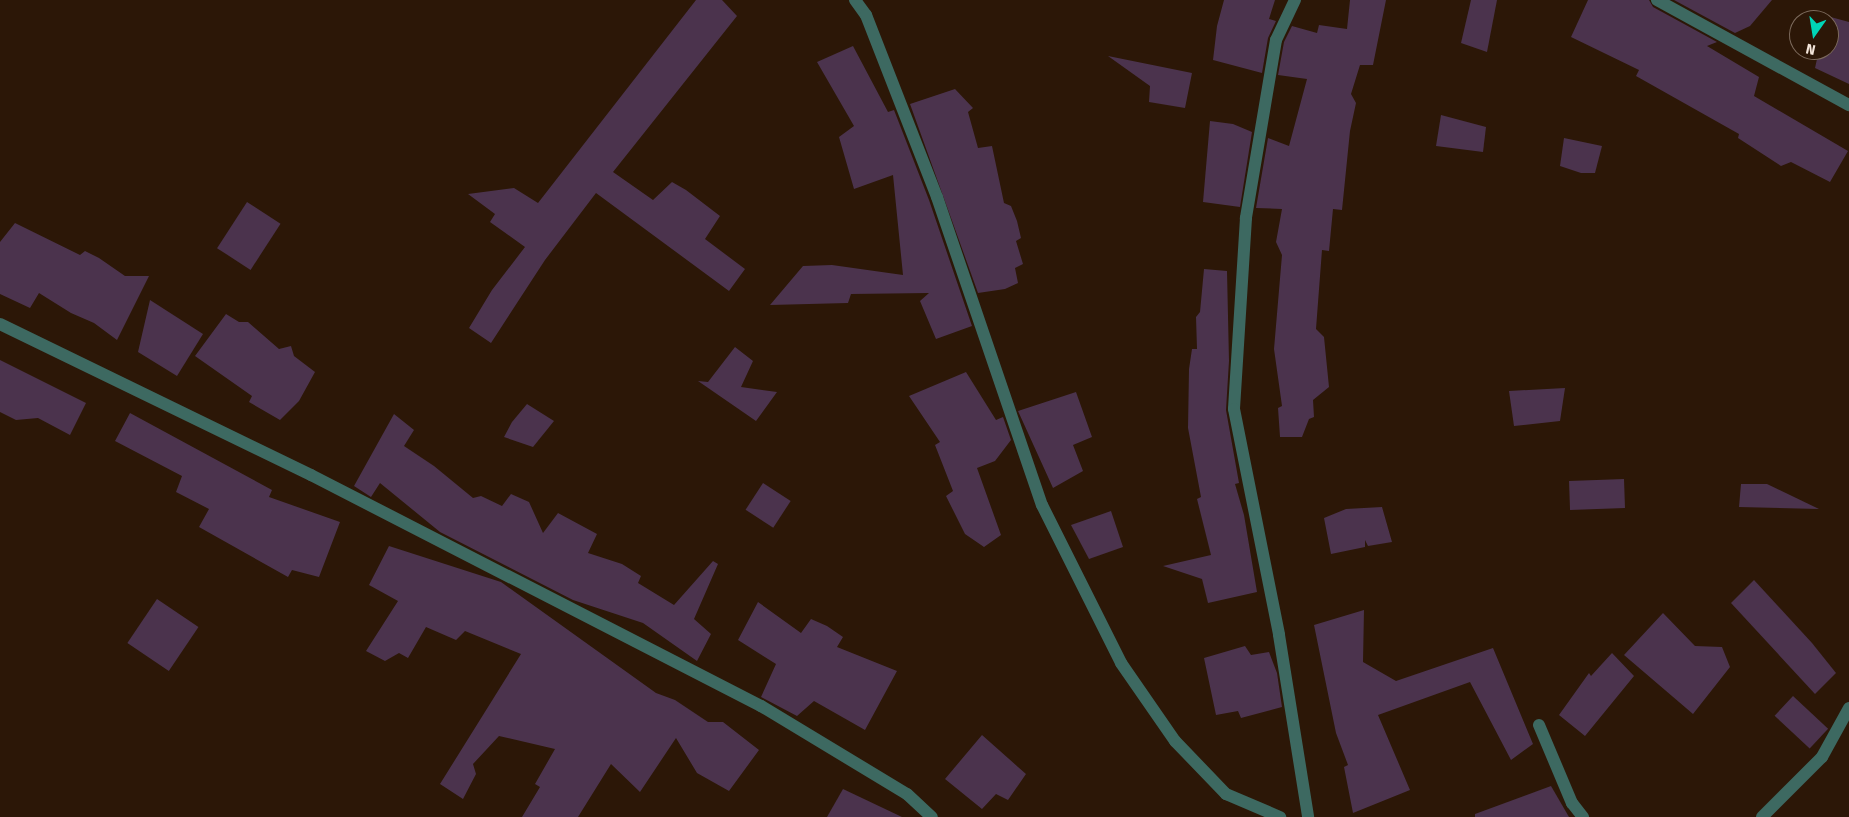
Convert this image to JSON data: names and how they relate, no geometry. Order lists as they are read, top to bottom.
{
  "north": "bottom"
}
